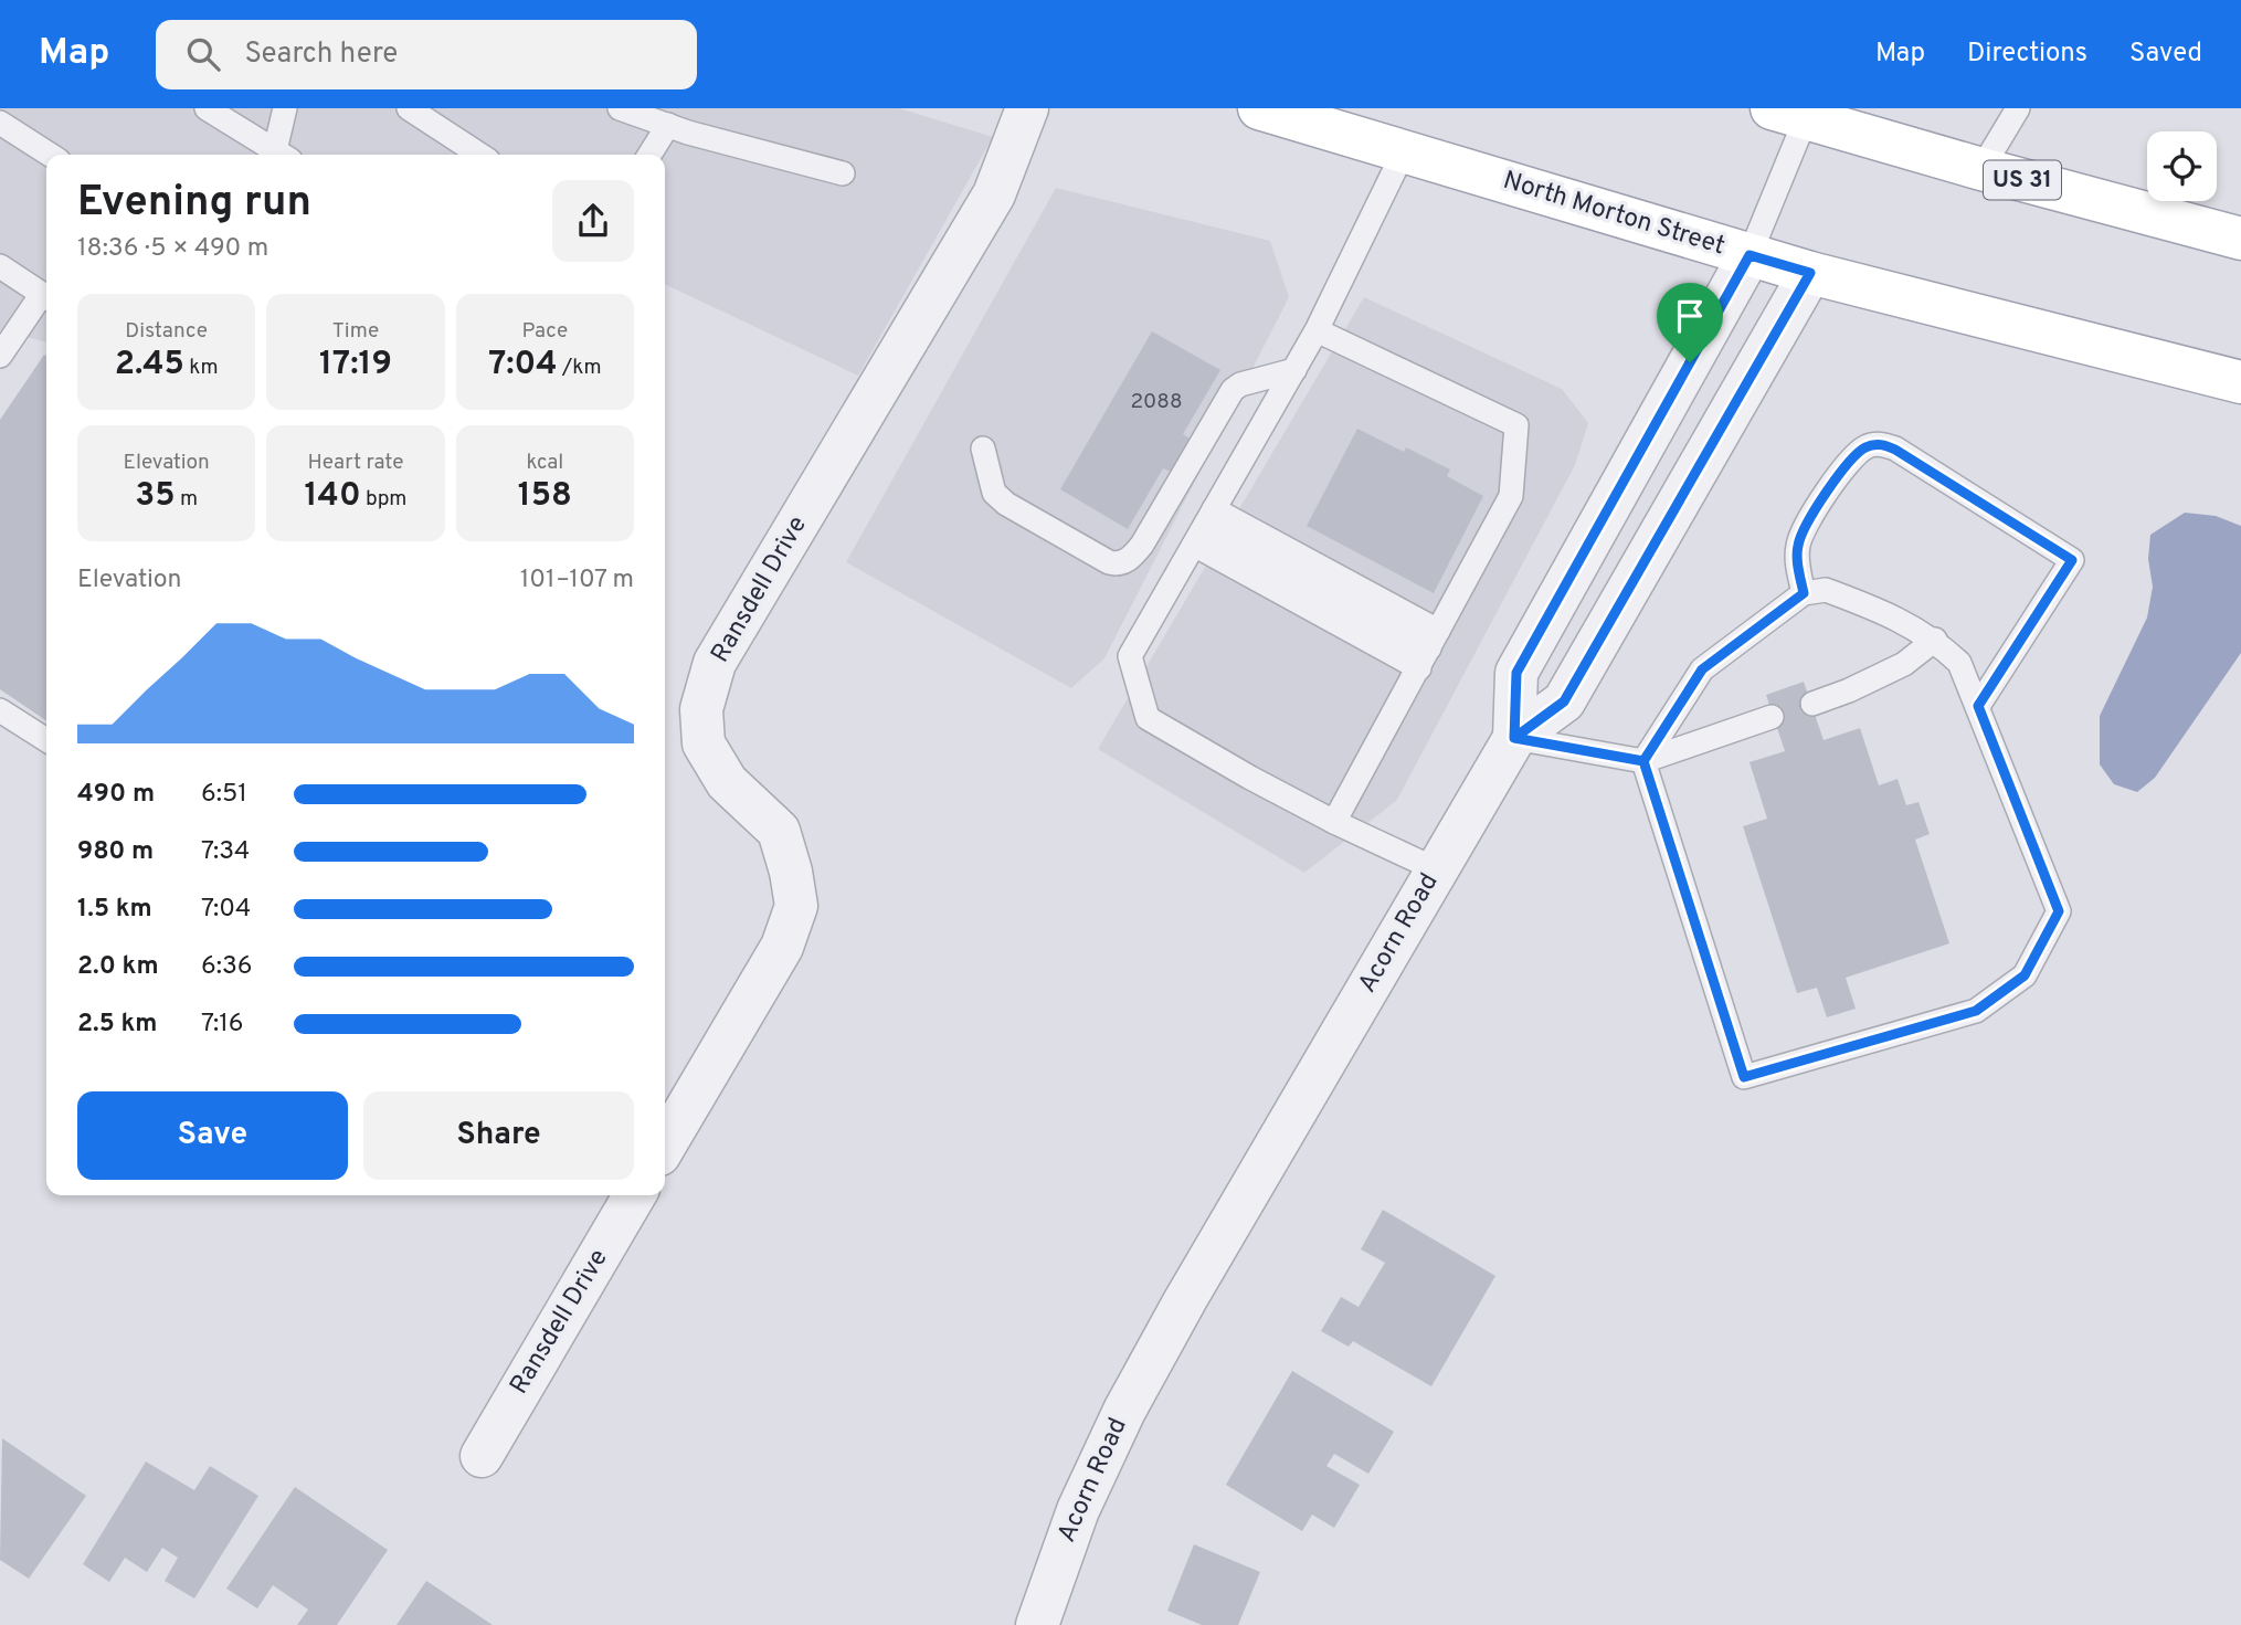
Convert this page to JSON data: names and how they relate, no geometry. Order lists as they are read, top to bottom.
{
  "streets": {
    "main road": ["US 31", "North Morton Street"],
    "street": ["Ransdell Drive", "Acorn Road"]
  },
  "crossings": [
    ["North Morton Street", "Acorn Road"]
  ],
  "house_numbers": ["2088"],
  "page": {
    "header": "Map",
    "search": "Search here",
    "nav": ["Map", "Directions", "Saved"],
    "heading": ["Evening run", "18:36 · 5 × 490 m"],
    "stats": [
      ["Distance", "2.45 km"],
      ["Time", "17:19"],
      ["Pace", "7:04 /km"],
      ["Elevation", "35 m"],
      ["Heart rate", "140 bpm"],
      ["kcal", "158"]
    ],
    "chart": ["Elevation", "101–107 m"],
    "list": [
      {
        "name": "490 m",
        "note": "6:51"
      },
      {
        "name": "980 m",
        "note": "7:34"
      },
      {
        "name": "1.5 km",
        "note": "7:04"
      },
      {
        "name": "2.0 km",
        "note": "6:36"
      },
      {
        "name": "2.5 km",
        "note": "7:16"
      }
    ],
    "buttons": ["Save", "Share"]
  }
}
